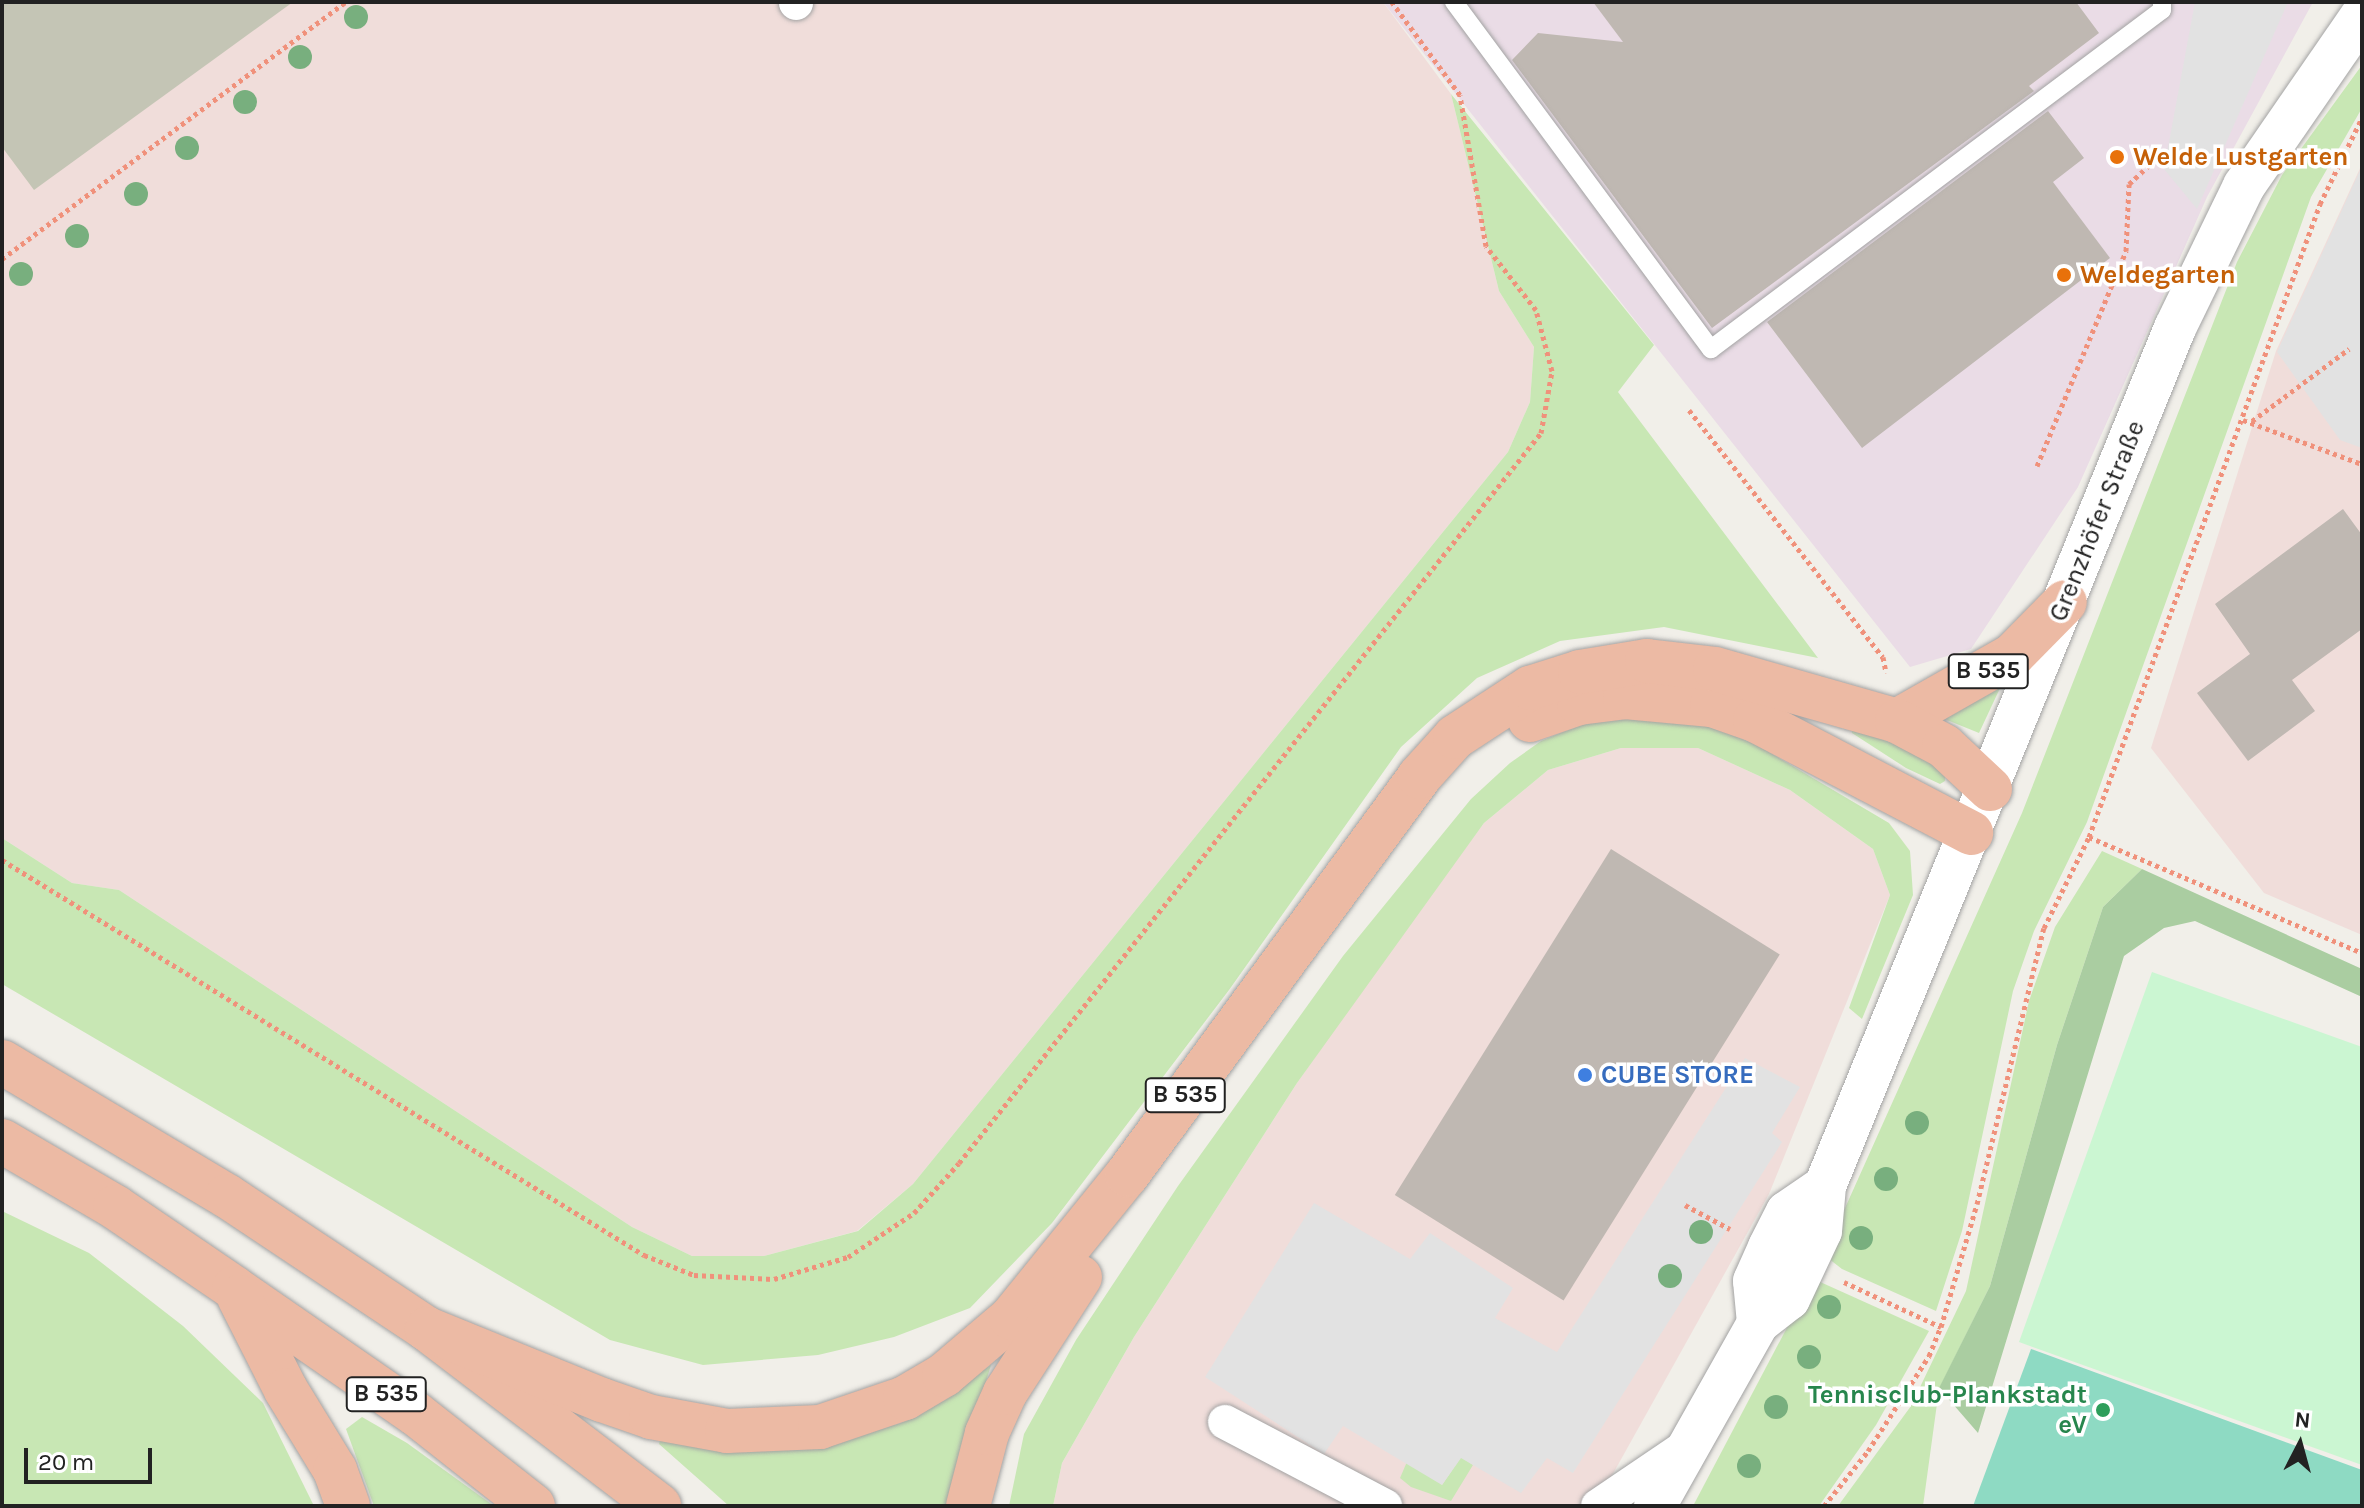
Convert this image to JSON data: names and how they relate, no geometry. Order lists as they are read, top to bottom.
{
  "streets": {
    "highway": ["B 535"],
    "street": ["Grenzhöfer Straße"]
  },
  "crossings": [
    ["Grenzhöfer Straße", "B 535"]
  ],
  "places": [
    "Welde Lustgarten",
    "Weldegarten",
    "CUBE STORE",
    "Tennisclub-Plankstadt eV"
  ],
  "scale_bar": "20 m",
  "north": "top"
}
